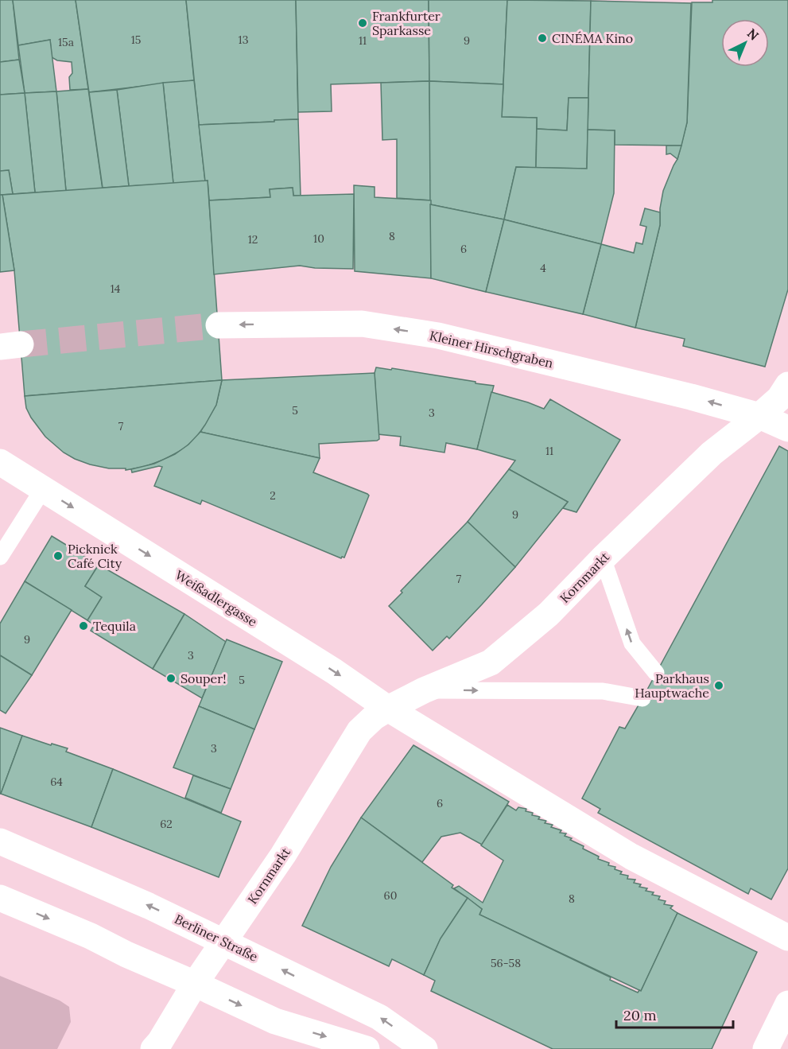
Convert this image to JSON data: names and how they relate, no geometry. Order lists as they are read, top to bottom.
{
  "streets": {
    "street": [
      "Kleiner Hirschgraben",
      "Kornmarkt",
      "Weißadlergasse",
      "Berliner Straße"
    ]
  },
  "crossings": [
    ["Kleiner Hirschgraben", "Kornmarkt"],
    ["Kornmarkt", "Weißadlergasse"],
    ["Kornmarkt", "Berliner Straße"]
  ],
  "one_way": ["Kleiner Hirschgraben", "Weißadlergasse"],
  "places": [
    "Frankfurter Sparkasse",
    "CINÉMA Kino",
    "Picknick Café City",
    "Tequila",
    "Souper!",
    "Parkhaus Hauptwache"
  ],
  "house_numbers": [
    "15",
    "13",
    "11",
    "9",
    "15a",
    "8",
    "10",
    "12",
    "6",
    "4",
    "14",
    "5",
    "3",
    "7",
    "11",
    "2",
    "9",
    "7",
    "9",
    "3",
    "5",
    "3",
    "64",
    "6",
    "62",
    "60",
    "8",
    "56-58"
  ],
  "scale_bar": "20 m",
  "north": "top right"
}
